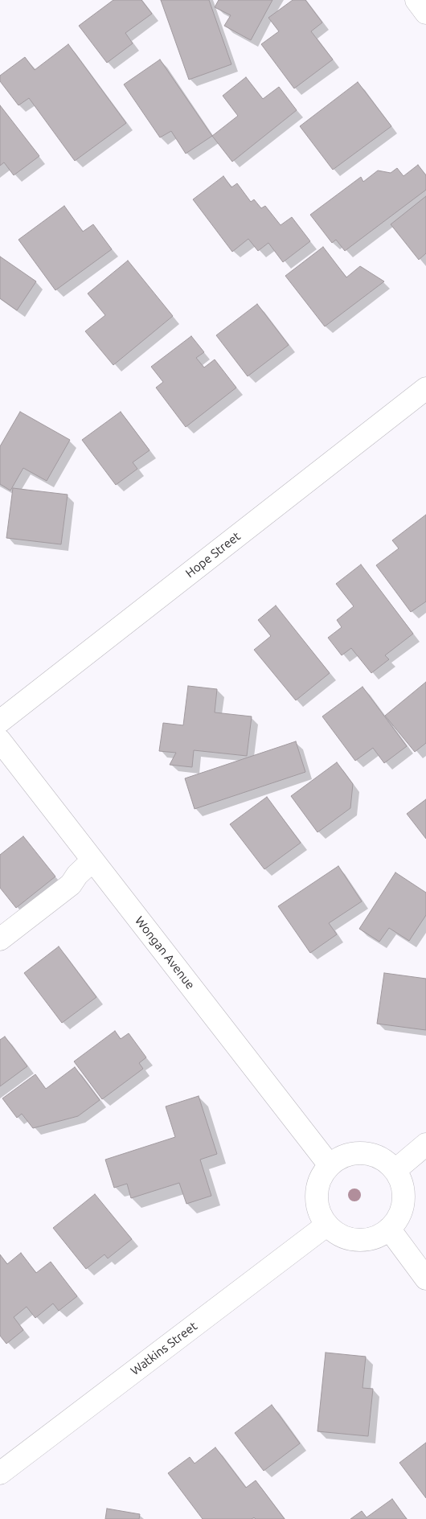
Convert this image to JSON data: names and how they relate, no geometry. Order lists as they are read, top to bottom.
{
  "streets": {
    "street": ["Hope Street", "Wongan Avenue", "Watkins Street"]
  },
  "crossings": [
    ["Wongan Avenue", "Watkins Street"]
  ]
}
